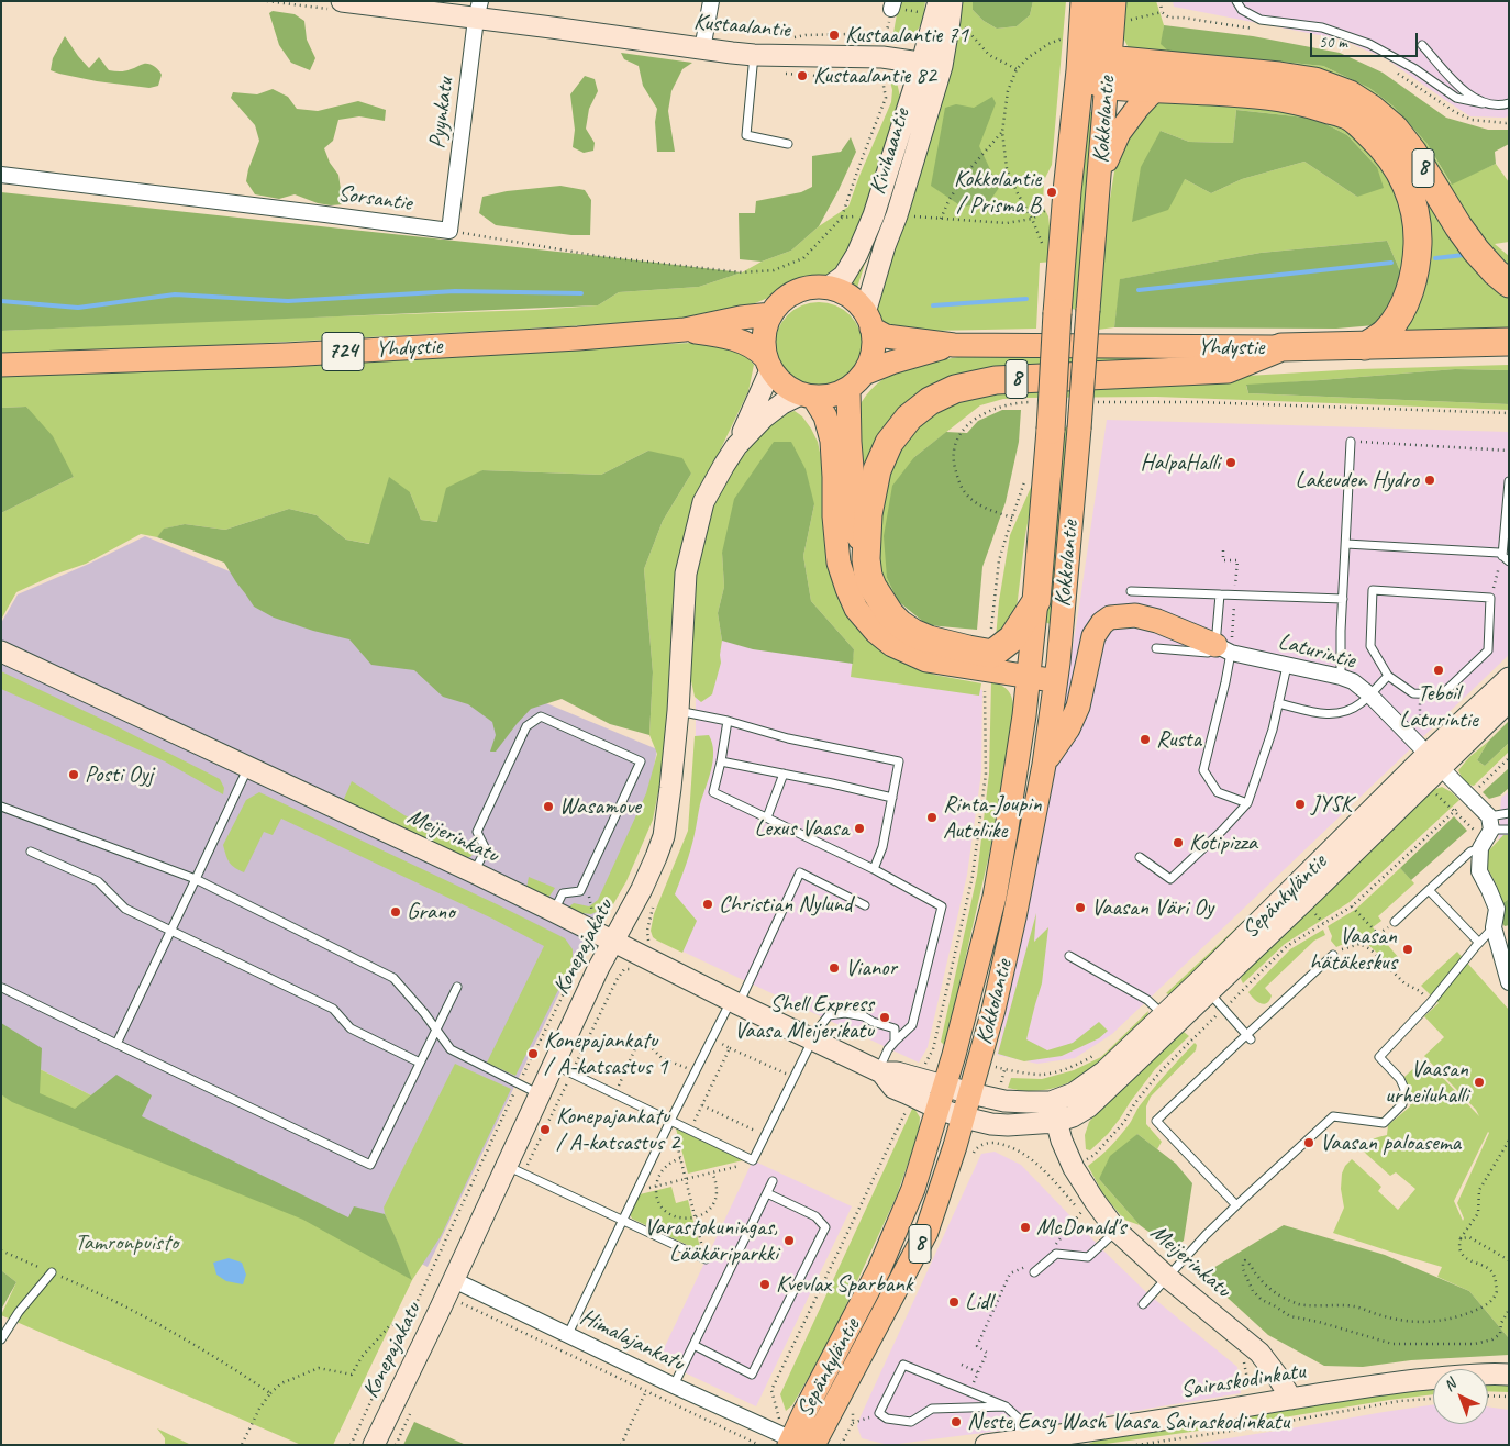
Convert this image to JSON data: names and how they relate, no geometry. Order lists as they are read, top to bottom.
{
  "streets": {
    "highway": ["Kokkolantie", "8", "Yhdystie"],
    "main road": [
      "Kustaalantie",
      "Kivihaantie",
      "724",
      "Meijerinkatu",
      "Sepänkyläntie",
      "Konepajakatu",
      "Sairaskodinkatu"
    ],
    "street": [
      "Pyynkatu",
      "Sorsantie",
      "Laturintie",
      "Himalajankatu"
    ]
  },
  "crossings": [
    ["Kustaalantie", "Pyynkatu"],
    ["Kustaalantie", "Kivihaantie"],
    ["Pyynkatu", "Sorsantie"],
    ["Kokkolantie", "8"],
    ["Kokkolantie", "Meijerinkatu"],
    ["Kokkolantie", "Sepänkyläntie"],
    ["Kivihaantie", "Yhdystie"],
    ["Kivihaantie", "Konepajakatu"],
    ["8", "Yhdystie"],
    ["Yhdystie", "Konepajakatu"],
    ["Laturintie", "Sepänkyläntie"],
    ["Meijerinkatu", "Sepänkyläntie"],
    ["Meijerinkatu", "Konepajakatu"],
    ["Meijerinkatu", "Sairaskodinkatu"],
    ["Sepänkyläntie", "Himalajankatu"],
    ["Konepajakatu", "Himalajankatu"]
  ],
  "parks": ["Tamronpuisto"],
  "places": [
    "Kustaalantie 71",
    "Kustaalantie 82",
    "Kokkolantie / Prisma B",
    "HalpaHalli",
    "Lakeuden Hydro",
    "Teboil Laturintie",
    "Rusta",
    "Posti Oyj",
    "JYSK",
    "Wasamove",
    "Rinta-Joupin Autoliike",
    "Lexus Vaasa",
    "Kotipizza",
    "Christian Nylund",
    "Vaasan Väri Oy",
    "Grano",
    "Vaasan hätäkeskus",
    "Vianor",
    "Shell Express Vaasa Meijerikatu",
    "Konepajankatu / A-katsastus 1",
    "Vaasan urheiluhalli",
    "Konepajankatu / A-katsastus 2",
    "Vaasan paloasema",
    "McDonald's",
    "Varastokuningas, Lääkäriparkki",
    "Kvevlax Sparbank",
    "Lidl",
    "Neste Easy Wash Vaasa Sairaskodinkatu"
  ],
  "scale_bar": "50 m",
  "north": "top left"
}
